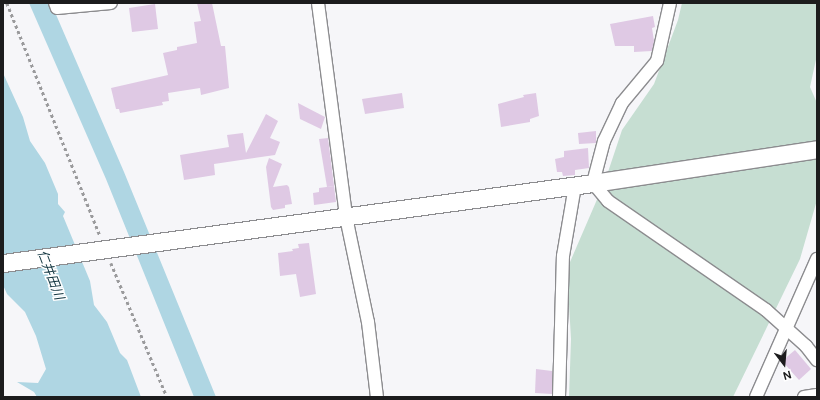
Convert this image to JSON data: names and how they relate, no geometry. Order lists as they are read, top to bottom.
{
  "water": ["仁井田川"],
  "north": "bottom"
}
